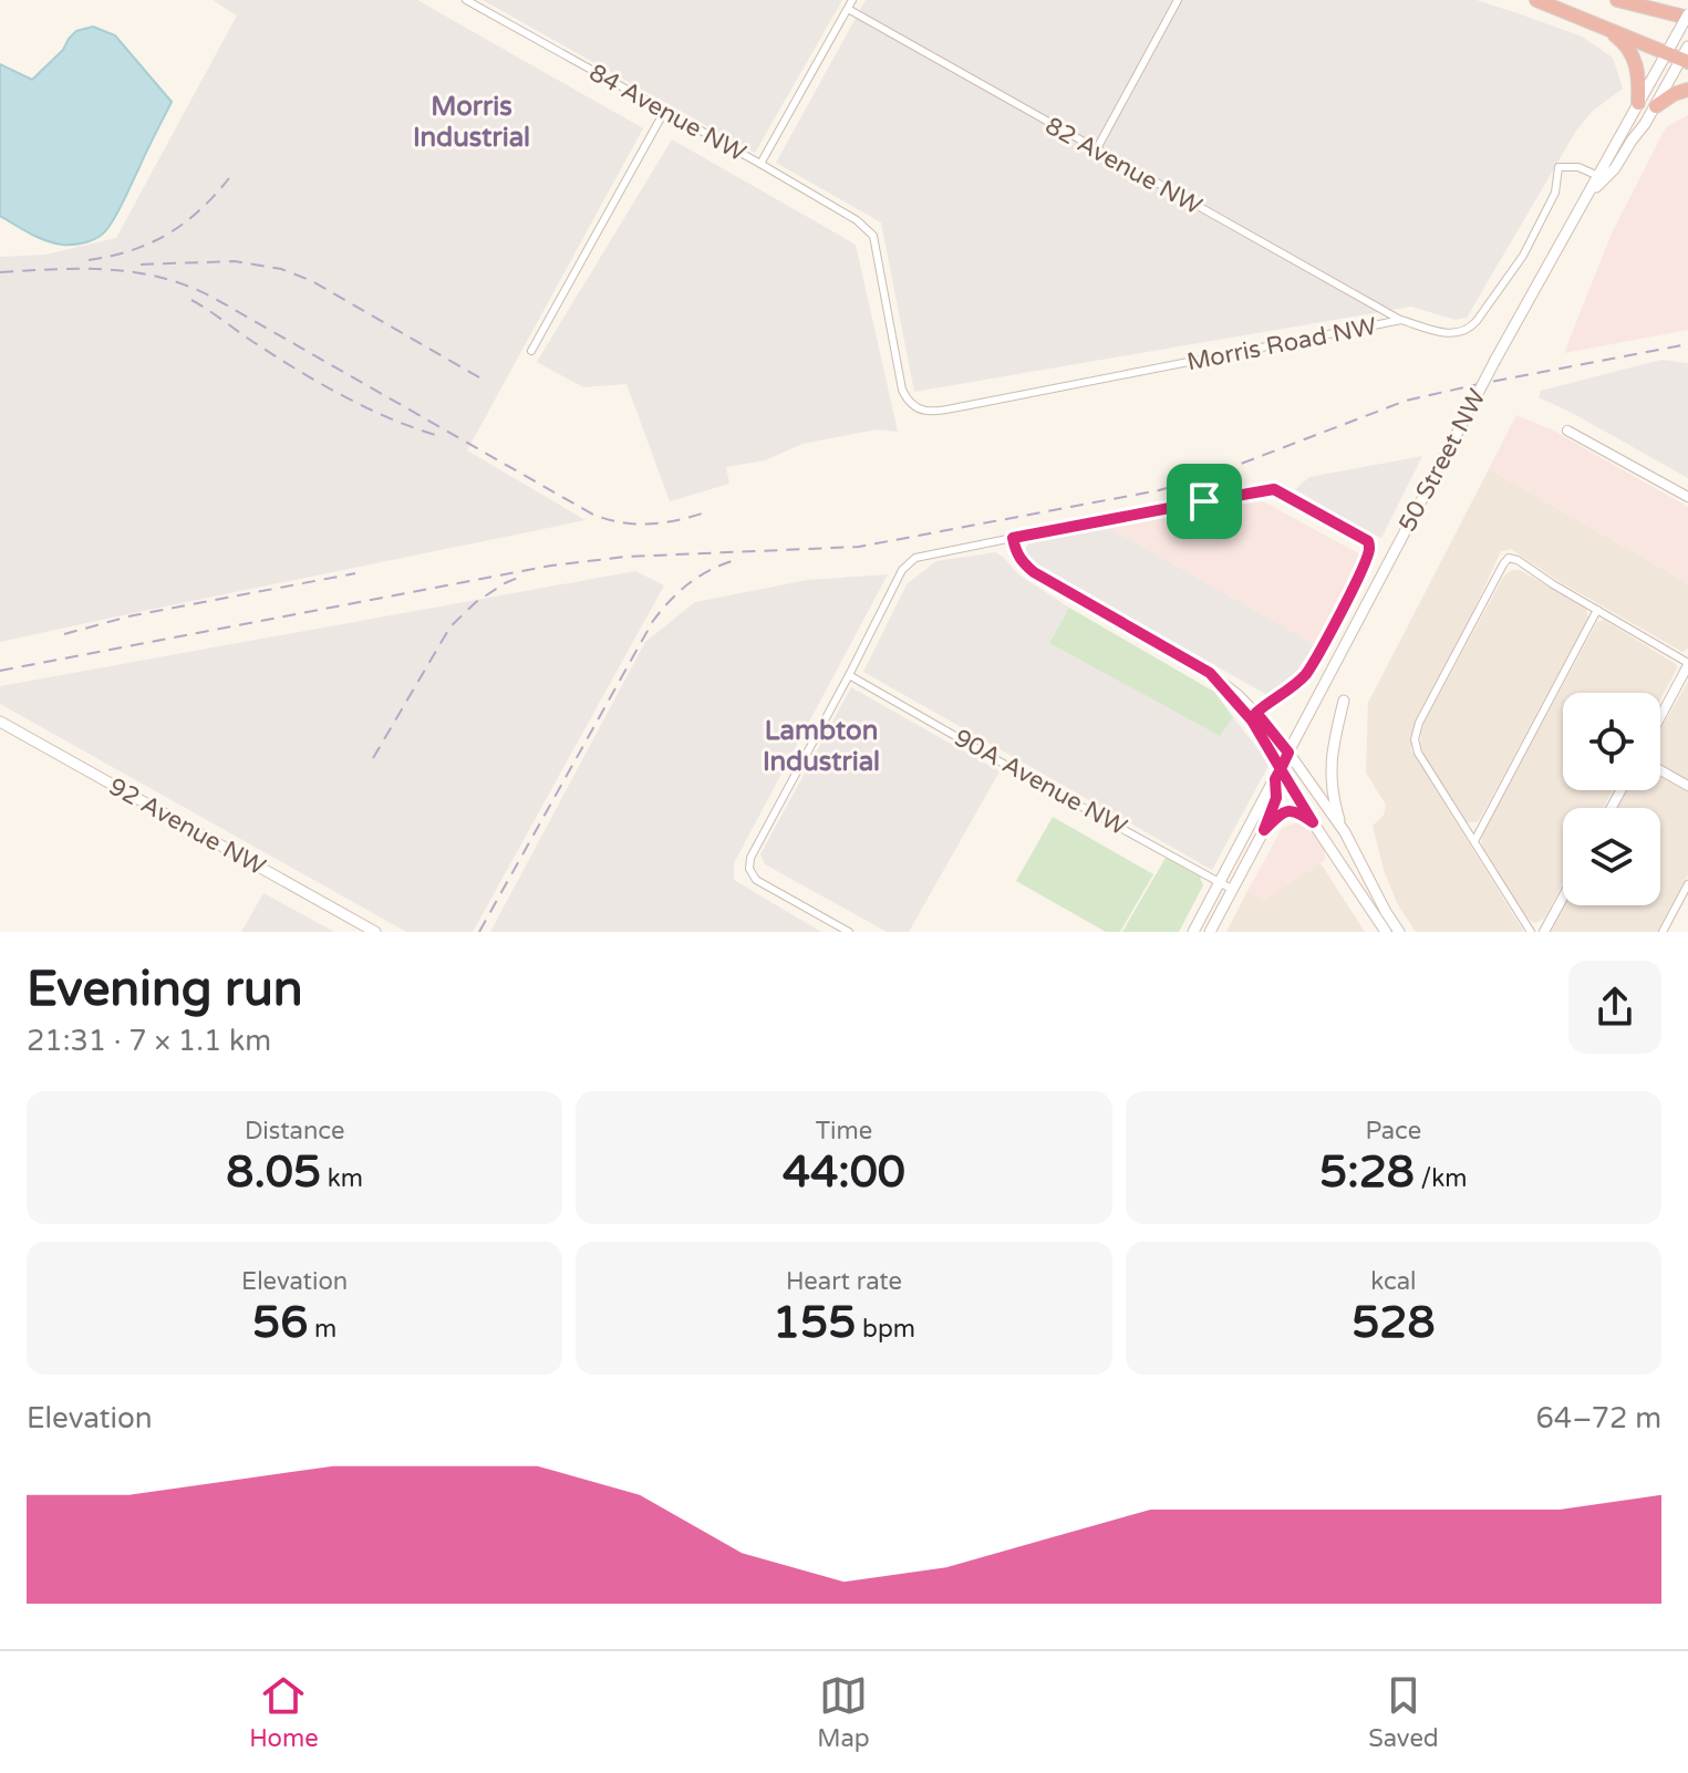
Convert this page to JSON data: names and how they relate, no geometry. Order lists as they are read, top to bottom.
{
  "streets": {
    "main road": ["50 Street NW", "92 Avenue NW"],
    "street": [
      "84 Avenue NW",
      "82 Avenue NW",
      "Morris Road NW",
      "90A Avenue NW"
    ]
  },
  "crossings": [
    ["84 Avenue NW", "Morris Road NW"],
    ["82 Avenue NW", "Morris Road NW"],
    ["Morris Road NW", "50 Street NW"],
    ["50 Street NW", "90A Avenue NW"]
  ],
  "districts": ["Morris Industrial", "Lambton Industrial"],
  "page": {
    "heading": ["Evening run", "21:31 · 7 × 1.1 km"],
    "stats": [
      ["Distance", "8.05 km"],
      ["Time", "44:00"],
      ["Pace", "5:28 /km"],
      ["Elevation", "56 m"],
      ["Heart rate", "155 bpm"],
      ["kcal", "528"]
    ],
    "chart": ["Elevation", "64–72 m"],
    "tabs": ["Home", "Map", "Saved"]
  }
}
